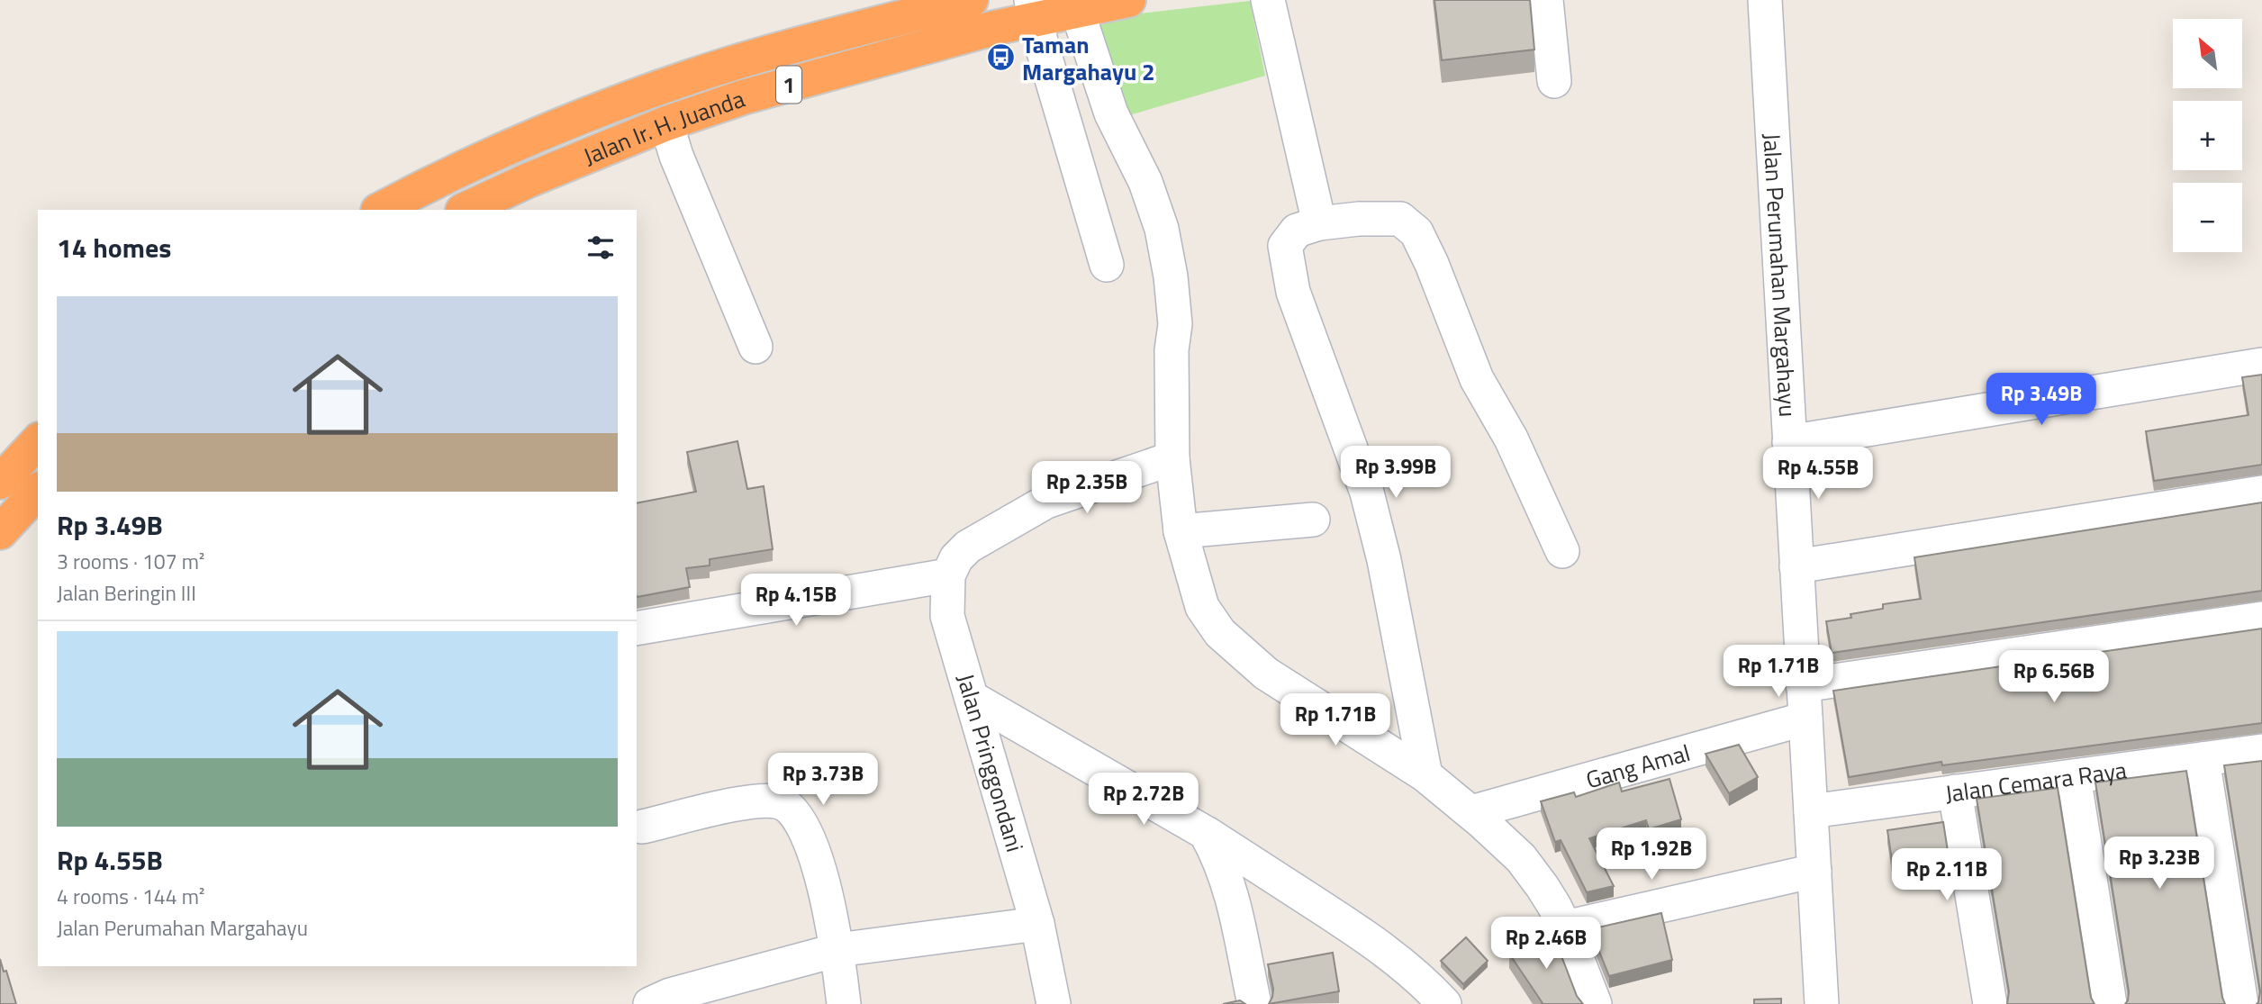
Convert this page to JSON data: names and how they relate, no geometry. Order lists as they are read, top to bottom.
{
  "streets": {
    "highway": ["1", "Jalan Ir. H. Juanda"],
    "street": [
      "Jalan Perumahan Margahayu",
      "Jalan Pringgondani",
      "Gang Amal",
      "Jalan Cemara Raya"
    ]
  },
  "crossings": [
    ["Jalan Perumahan Margahayu", "Gang Amal"],
    ["Jalan Perumahan Margahayu", "Jalan Cemara Raya"]
  ],
  "places": {
    "bus stop": ["Taman Margahayu 2"]
  },
  "north": "top left",
  "page": {
    "map_buttons": ["+", "−"],
    "heading": "14 homes",
    "list": [
      {
        "name": "Rp 3.49B",
        "note": "3 rooms · 107 m² · Jalan Beringin III"
      },
      {
        "name": "Rp 4.55B",
        "note": "4 rooms · 144 m² · Jalan Perumahan Margahayu"
      }
    ],
    "price": [
      "Rp 3.49B",
      "Rp 3.99B",
      "Rp 4.55B",
      "Rp 2.35B",
      "Rp 4.15B",
      "Rp 1.71B",
      "Rp 6.56B",
      "Rp 1.71B",
      "Rp 3.73B",
      "Rp 2.72B",
      "Rp 1.92B",
      "Rp 3.23B",
      "Rp 2.11B",
      "Rp 2.46B"
    ]
  }
}
